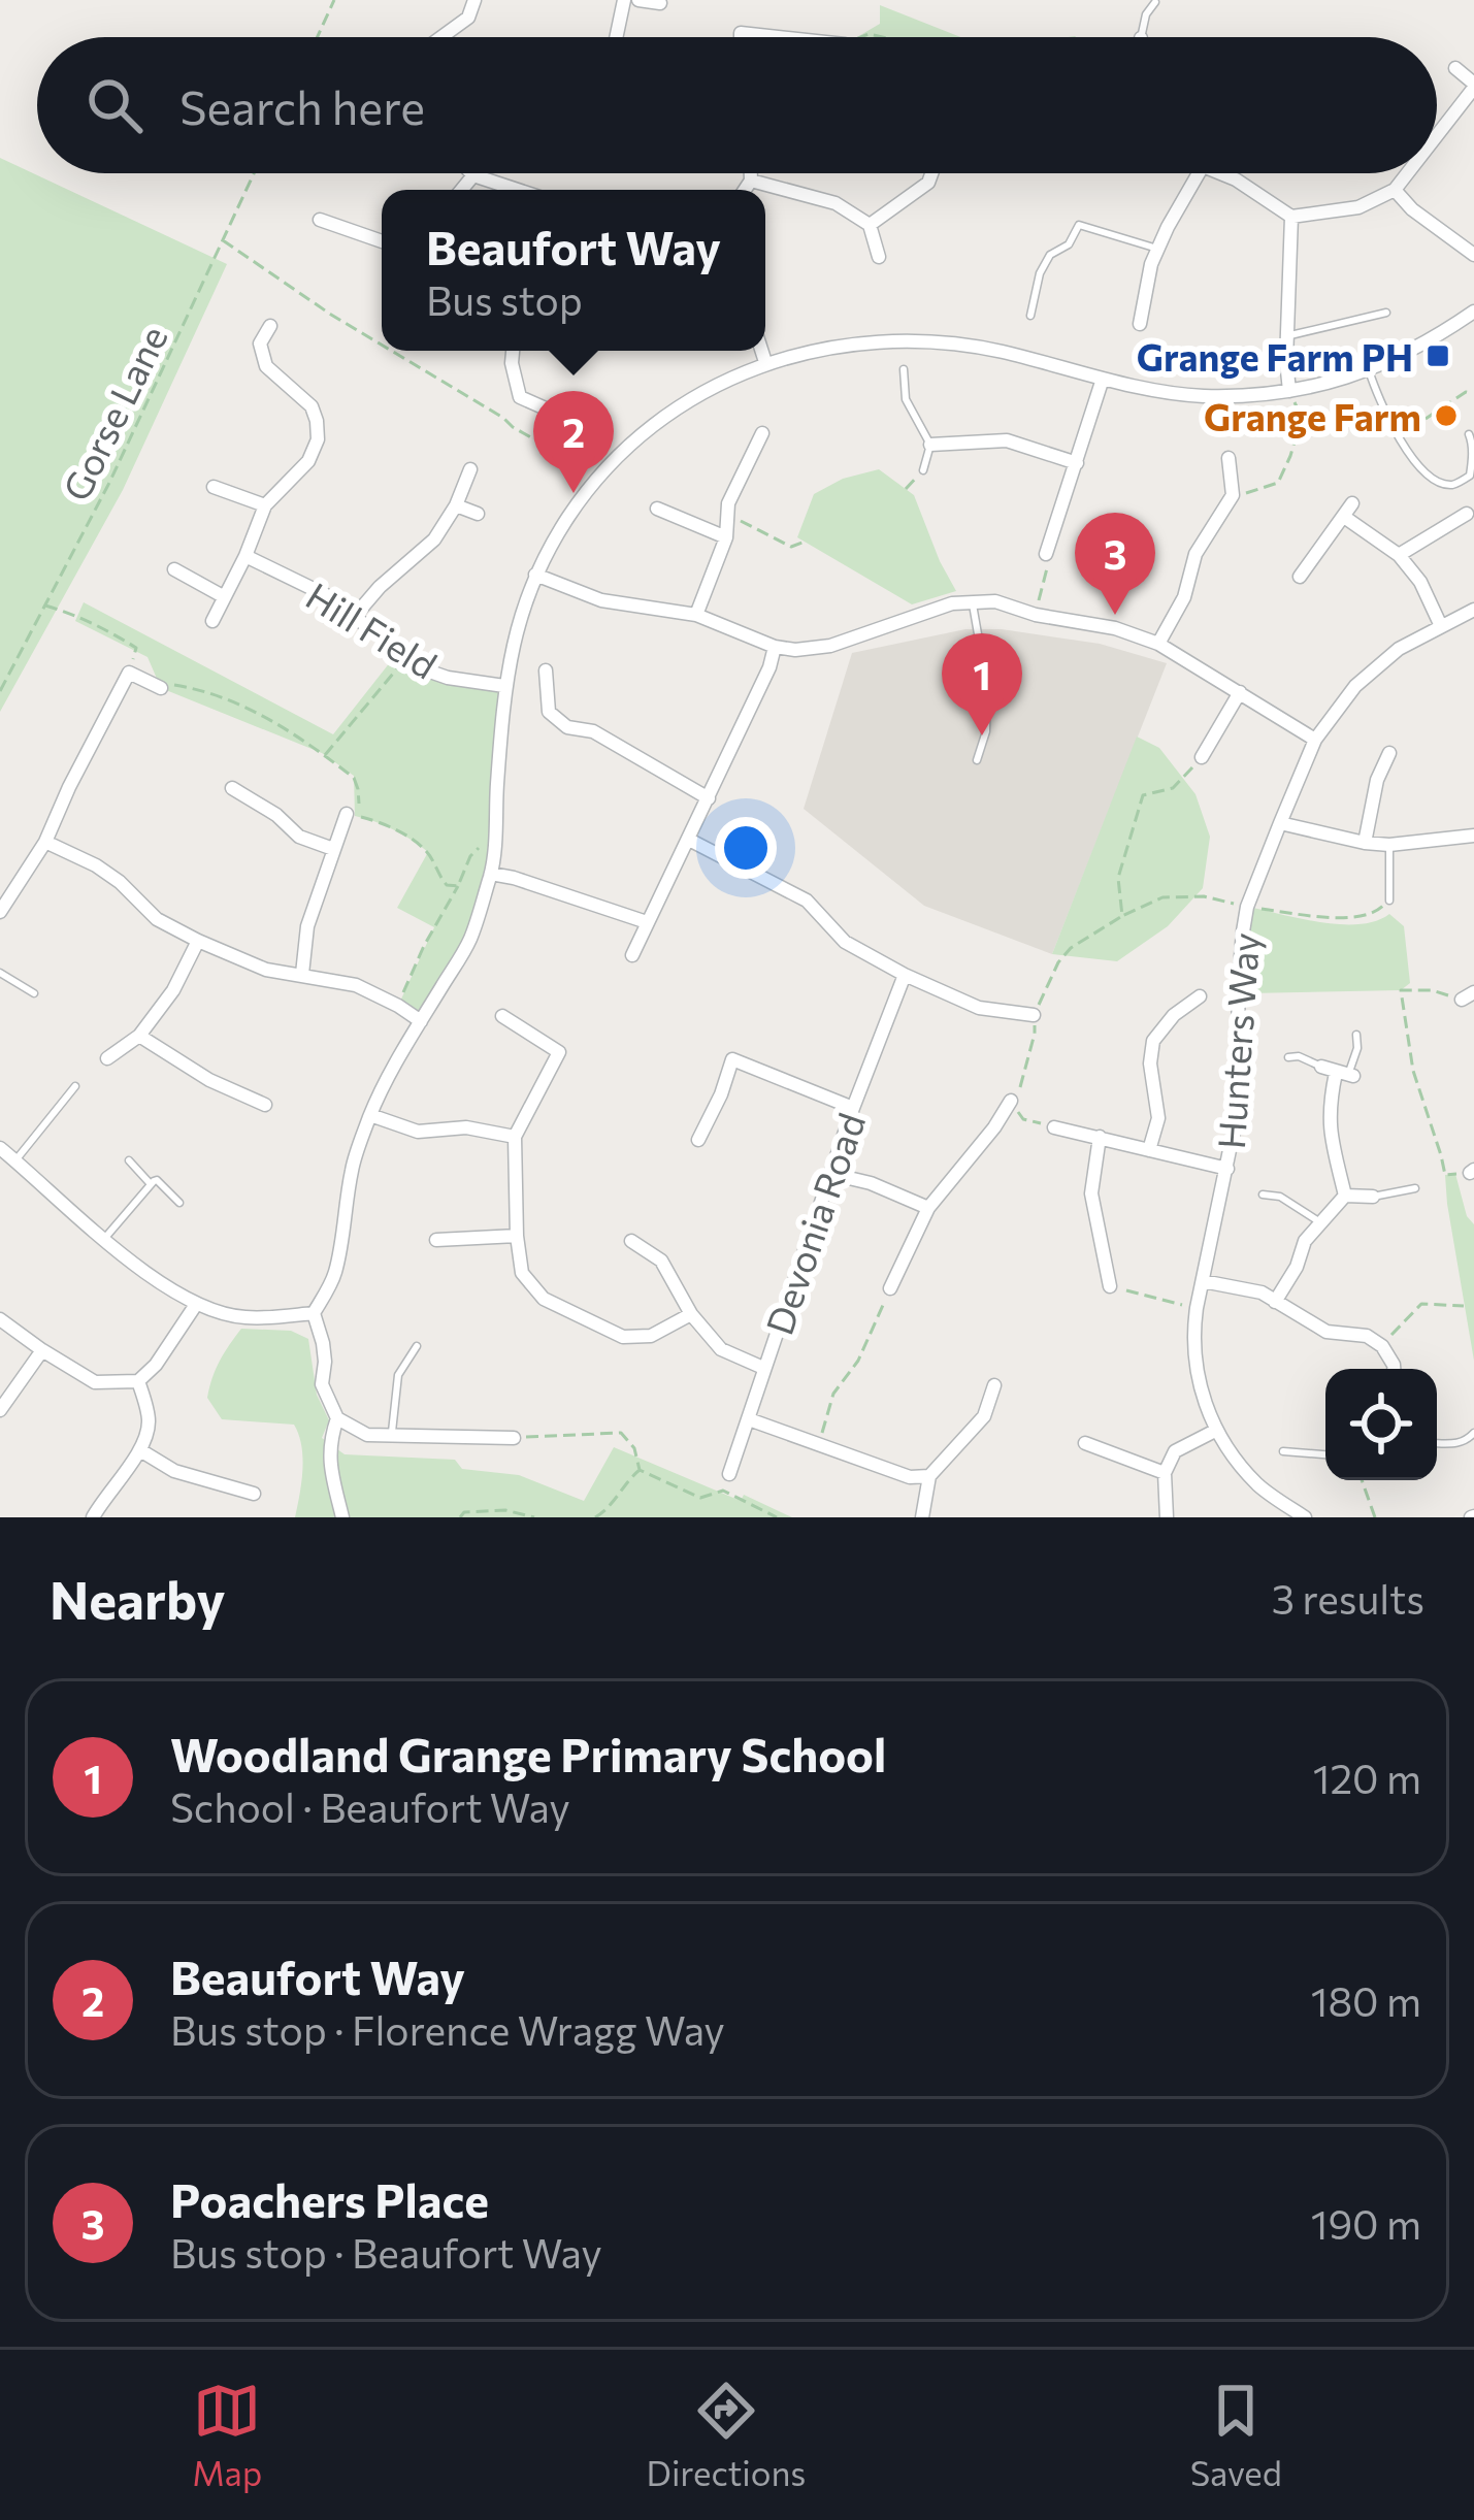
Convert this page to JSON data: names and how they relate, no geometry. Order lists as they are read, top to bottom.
{
  "streets": {
    "street": ["Hill Field", "Hunters Way", "Devonia Road"],
    "path": ["Gorse Lane"]
  },
  "places": {
    "transit": ["Grange Farm PH"],
    "other": ["Grange Farm"]
  },
  "page": {
    "search": "Search here",
    "popup": ["Beaufort Way", "Bus stop"],
    "pins": ["2", "3", "1"],
    "heading": ["Nearby", "3 results"],
    "list": [
      {
        "mark": "1",
        "name": "Woodland Grange Primary School",
        "note": "School · Beaufort Way",
        "value": "120 m"
      },
      {
        "mark": "2",
        "name": "Beaufort Way",
        "note": "Bus stop · Florence Wragg Way",
        "value": "180 m"
      },
      {
        "mark": "3",
        "name": "Poachers Place",
        "note": "Bus stop · Beaufort Way",
        "value": "190 m"
      }
    ],
    "nav": ["Map", "Directions", "Saved"]
  }
}
